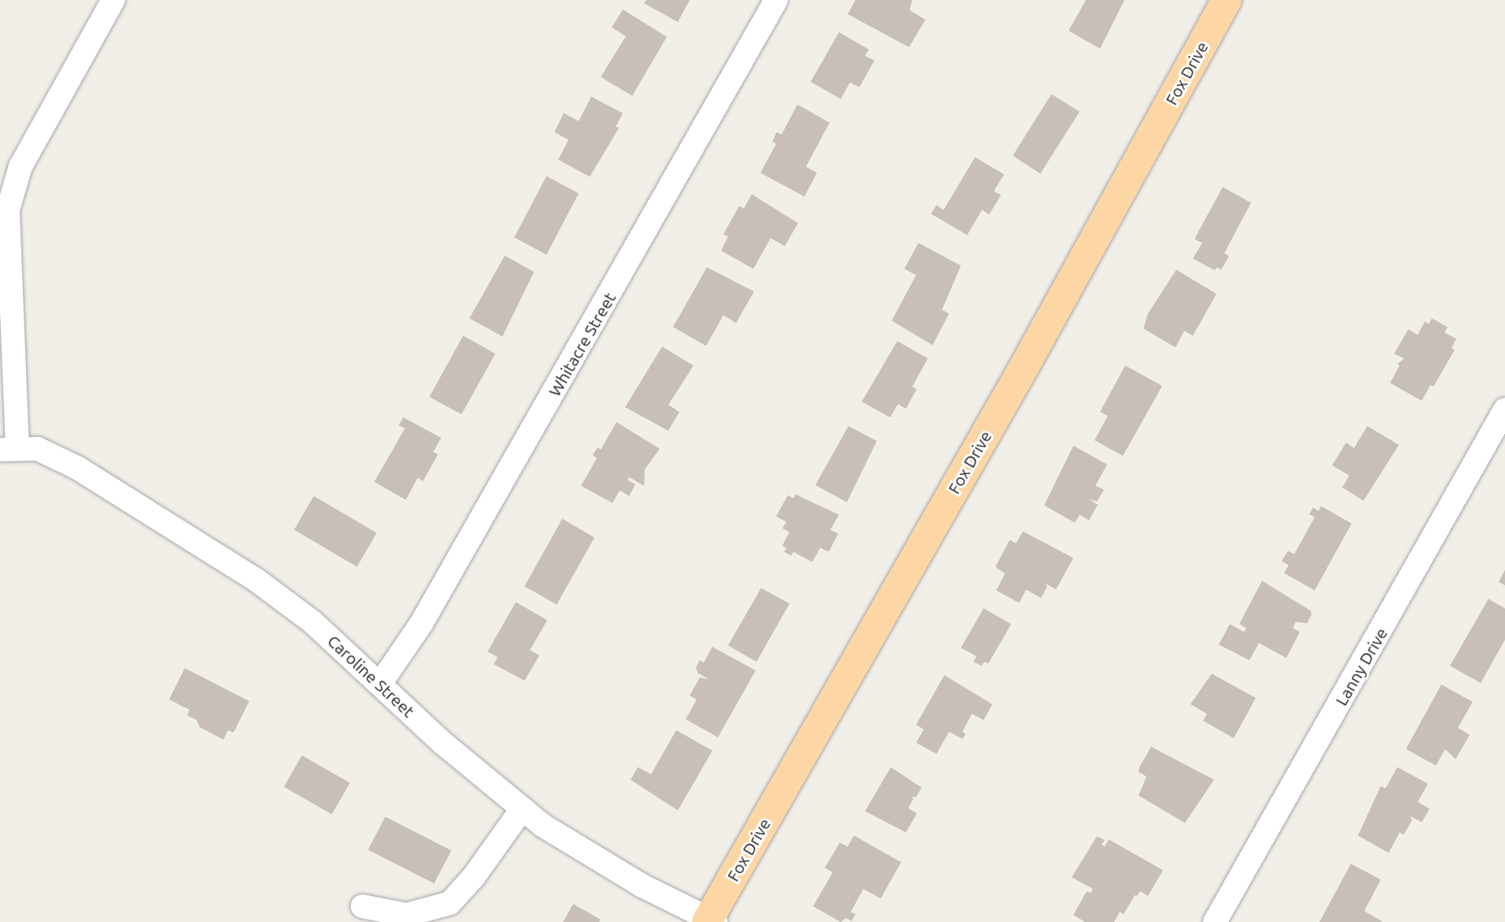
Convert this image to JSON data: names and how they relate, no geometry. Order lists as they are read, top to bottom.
{
  "streets": {
    "main road": ["Fox Drive"],
    "street": ["Whitacre Street", "Lanny Drive", "Caroline Street"]
  },
  "crossings": [
    ["Fox Drive", "Caroline Street"],
    ["Whitacre Street", "Caroline Street"]
  ]
}
